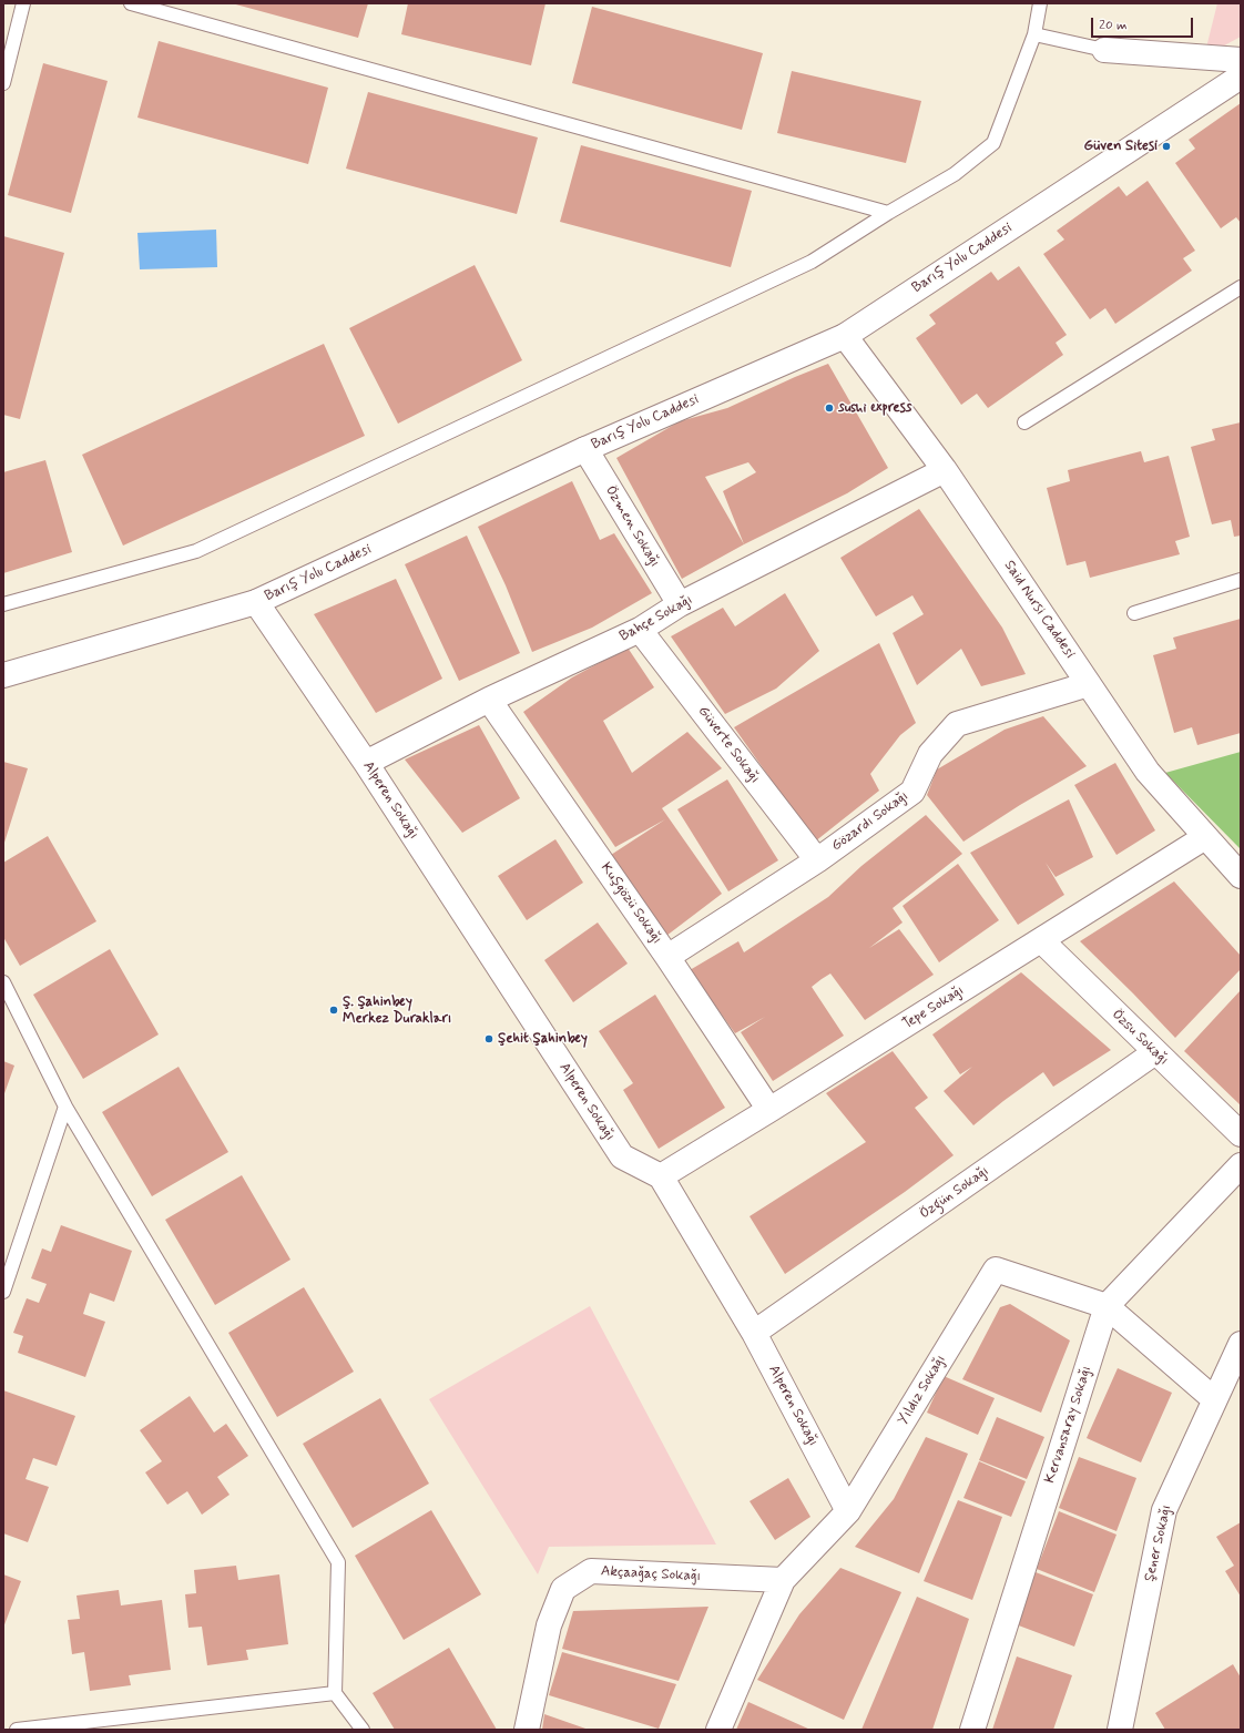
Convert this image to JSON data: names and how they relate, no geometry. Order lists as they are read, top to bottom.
{
  "streets": {
    "street": [
      "Barış Yolu Caddesi",
      "Özmen Sokağı",
      "Said Nursi Caddesi",
      "Bahçe Sokağı",
      "Güverte Sokağı",
      "Alperen Sokağı",
      "Gözardı Sokağı",
      "Kuşgözü Sokağı",
      "Tepe Sokağı",
      "Özsu Sokağı",
      "Özgün Sokağı",
      "Yıldız Sokağı",
      "Kervansaray Sokağı",
      "Şener Sokağı",
      "Akçaağaç Sokağı"
    ]
  },
  "crossings": [
    ["Barış Yolu Caddesi", "Özmen Sokağı"],
    ["Barış Yolu Caddesi", "Said Nursi Caddesi"],
    ["Barış Yolu Caddesi", "Alperen Sokağı"],
    ["Özmen Sokağı", "Bahçe Sokağı"],
    ["Said Nursi Caddesi", "Bahçe Sokağı"],
    ["Said Nursi Caddesi", "Gözardı Sokağı"],
    ["Said Nursi Caddesi", "Tepe Sokağı"],
    ["Bahçe Sokağı", "Güverte Sokağı"],
    ["Bahçe Sokağı", "Alperen Sokağı"],
    ["Bahçe Sokağı", "Kuşgözü Sokağı"],
    ["Güverte Sokağı", "Gözardı Sokağı"],
    ["Alperen Sokağı", "Tepe Sokağı"],
    ["Alperen Sokağı", "Özgün Sokağı"],
    ["Alperen Sokağı", "Yıldız Sokağı"],
    ["Gözardı Sokağı", "Kuşgözü Sokağı"],
    ["Kuşgözü Sokağı", "Tepe Sokağı"],
    ["Tepe Sokağı", "Özsu Sokağı"],
    ["Özsu Sokağı", "Özgün Sokağı"],
    ["Yıldız Sokağı", "Kervansaray Sokağı"],
    ["Yıldız Sokağı", "Şener Sokağı"],
    ["Yıldız Sokağı", "Akçaağaç Sokağı"]
  ],
  "places": [
    "Güven Sitesi",
    "sushi express",
    "Ş. Şahinbey Merkez Durakları",
    "Şehit Şahinbey"
  ],
  "scale_bar": "20 m"
}
